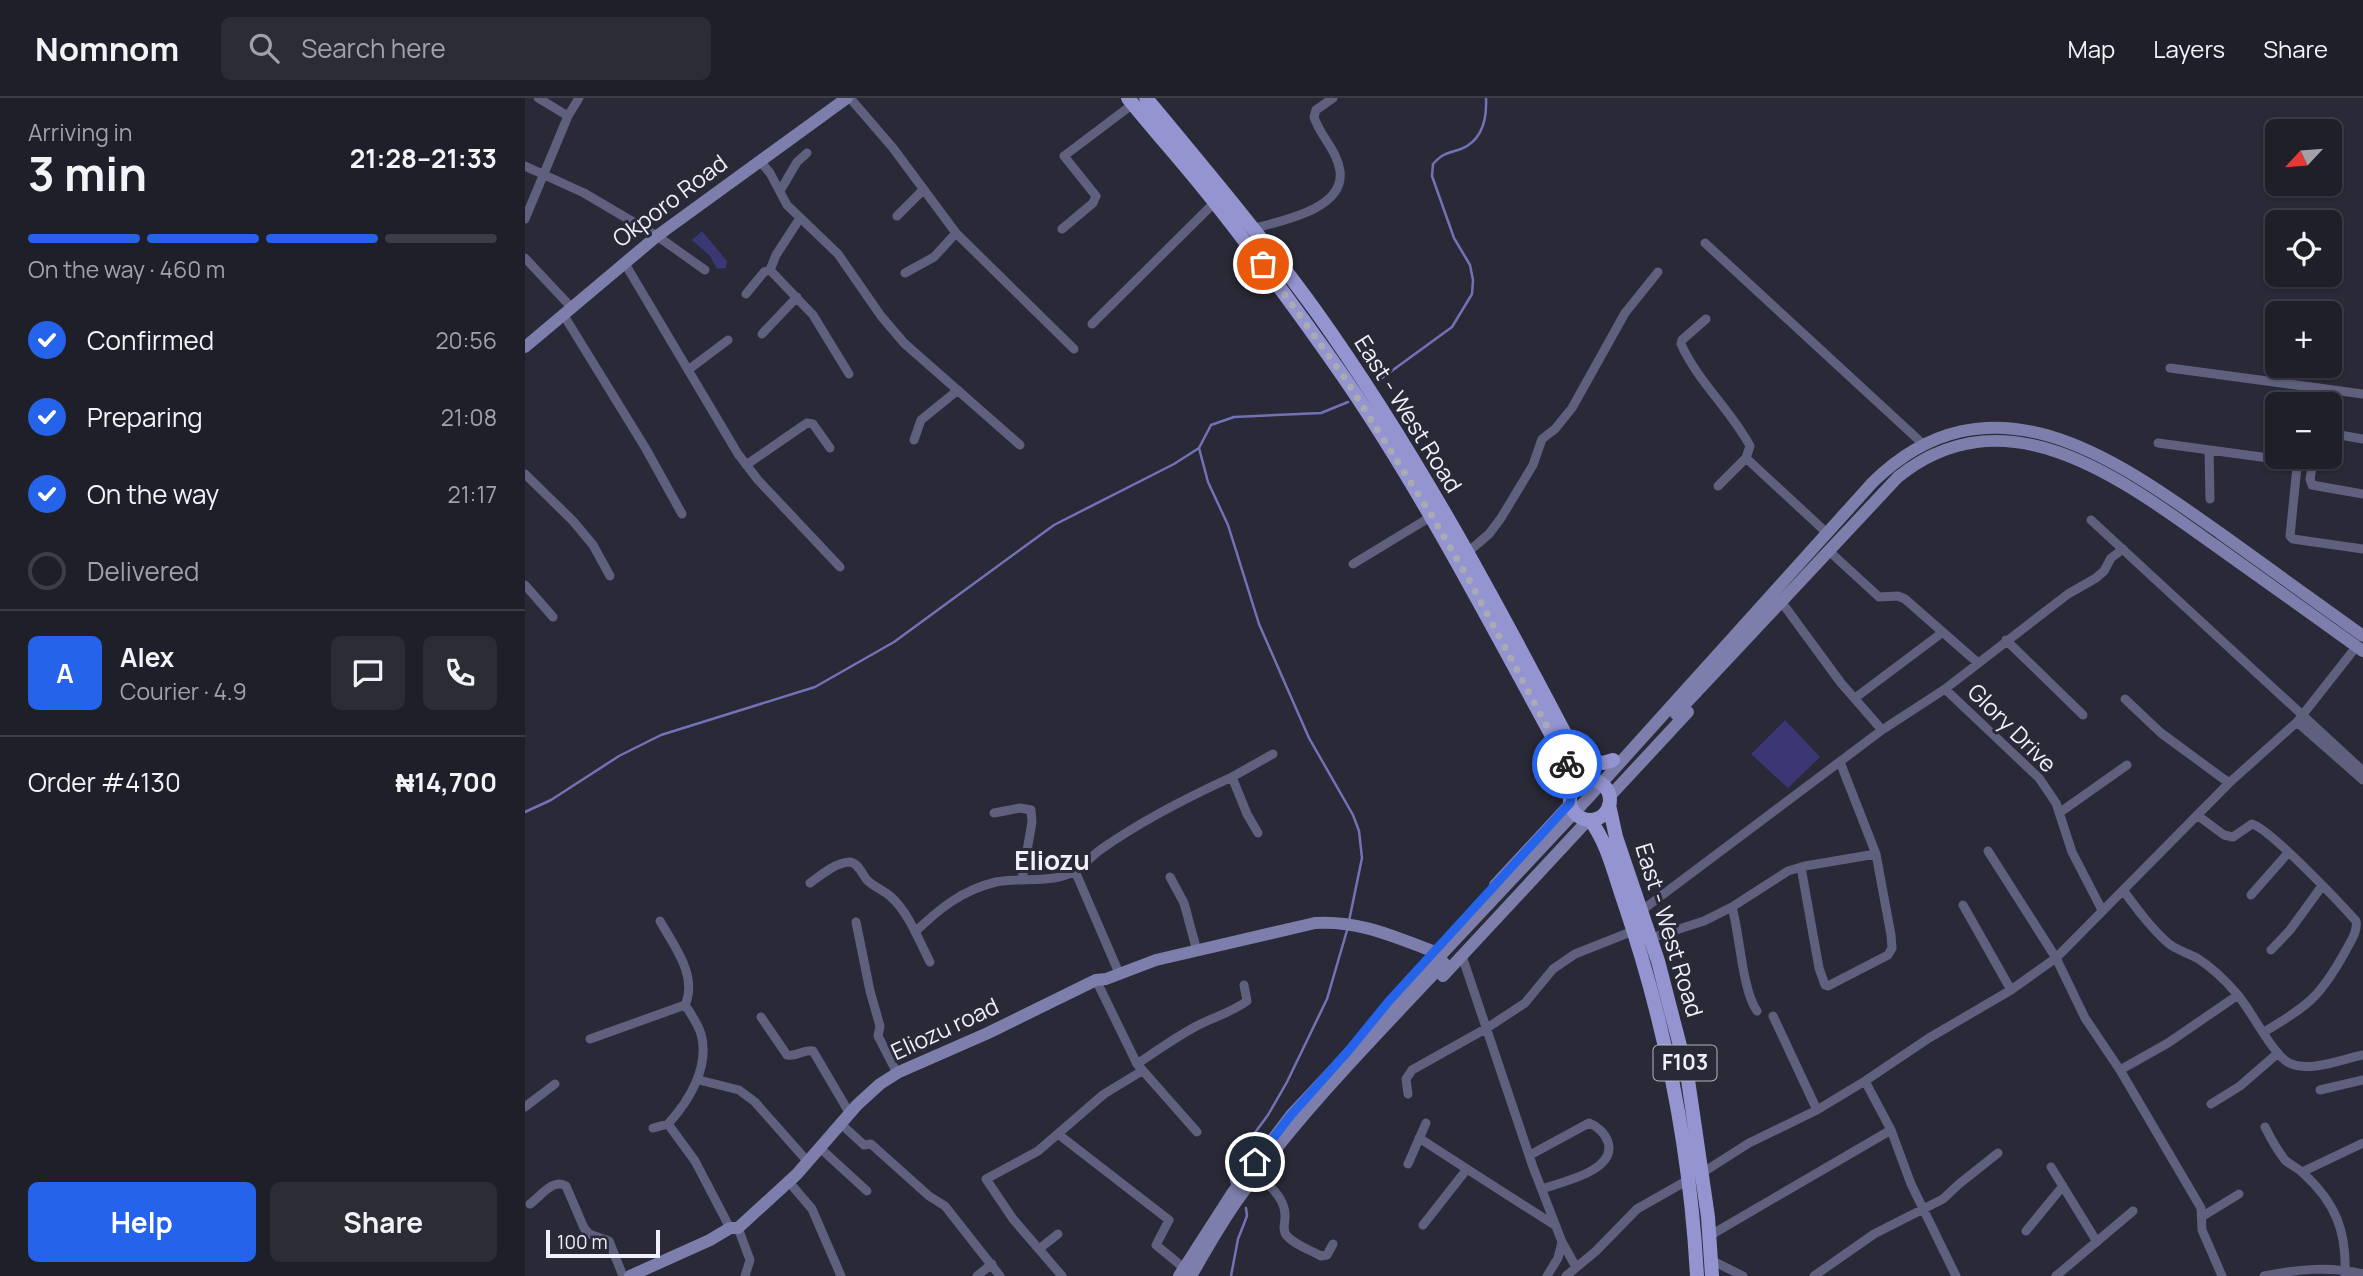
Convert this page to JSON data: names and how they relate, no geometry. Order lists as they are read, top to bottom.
{
  "streets": {
    "main road": [
      "Okporo Road",
      "East - West Road",
      "Eliozu road",
      "F103"
    ],
    "street": ["Glory Drive"]
  },
  "crossings": [
    ["East - West Road", "F103"]
  ],
  "districts": ["Eliozu"],
  "scale_bar": "100 m",
  "north": "bottom left",
  "page": {
    "header": "Nomnom",
    "search": "Search here",
    "nav": ["Map", "Layers", "Share"],
    "heading": ["3 min", "Arriving in", "21:28–21:33"],
    "panel": [
      "Alex",
      "Courier · 4.9",
      "Order #4130",
      "₦14,700"
    ],
    "map_buttons": ["+", "−"],
    "bar": "On the way · 460 m",
    "list": [
      ["Confirmed", "20:56"],
      ["Preparing", "21:08"],
      ["On the way", "21:17"],
      "Delivered"
    ],
    "round": "A",
    "buttons": ["Help", "Share"],
    "scale": "100 m"
  }
}
